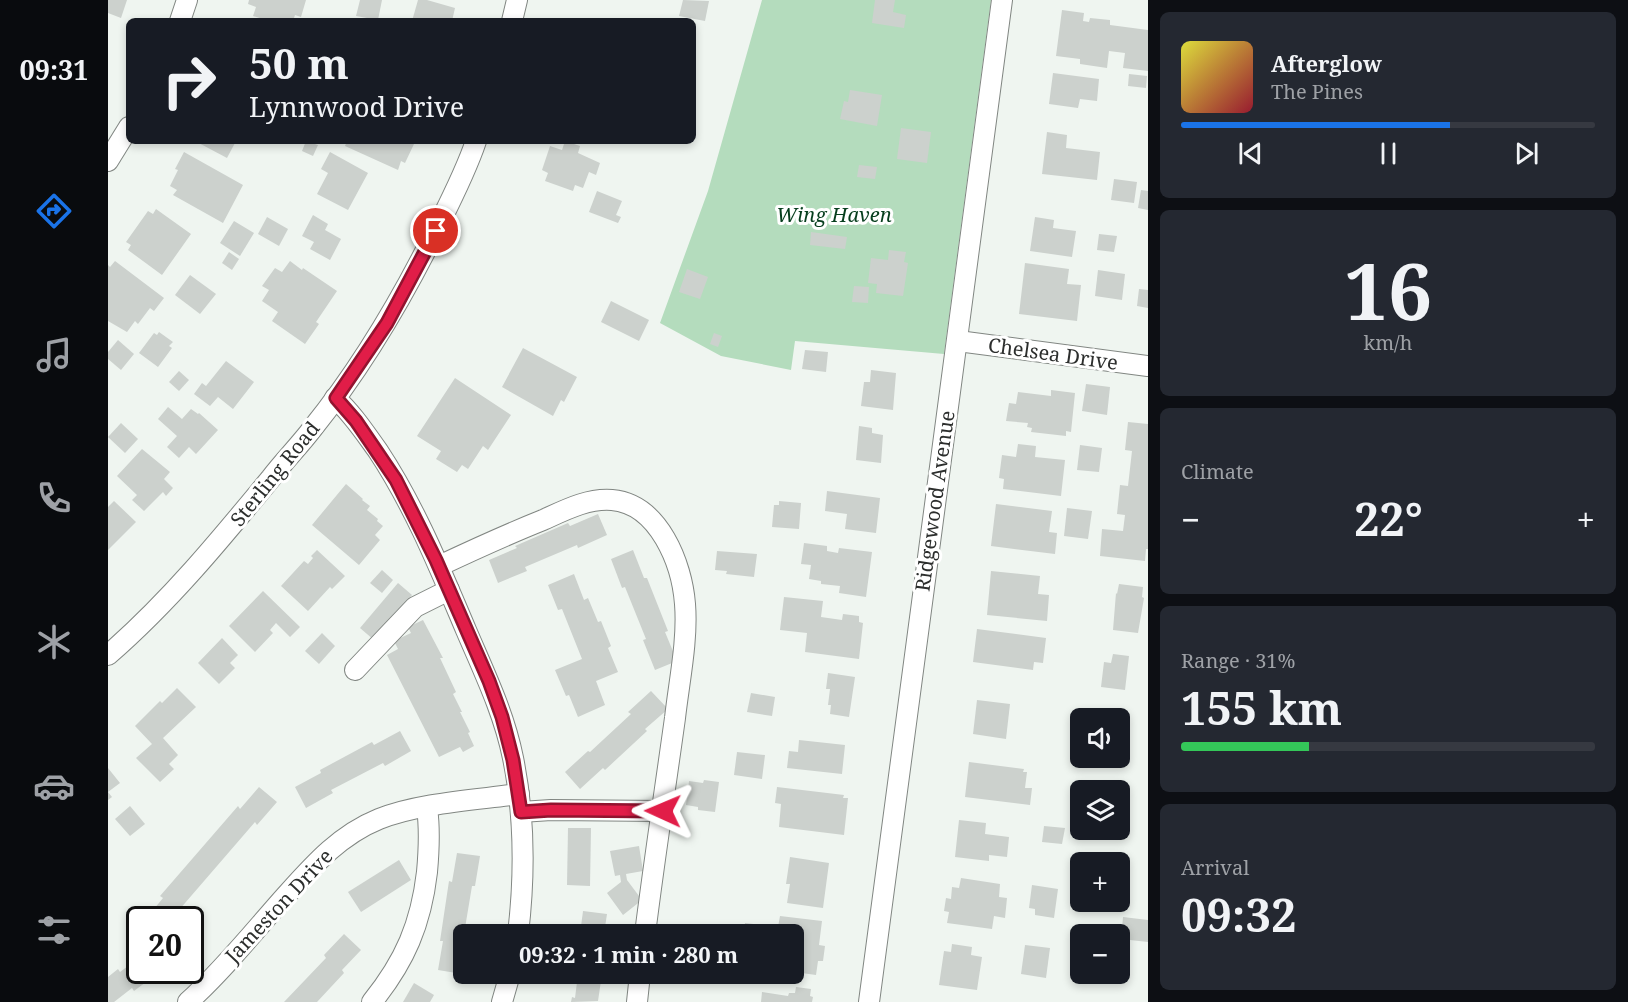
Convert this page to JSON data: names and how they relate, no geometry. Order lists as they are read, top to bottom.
{
  "streets": {
    "street": [
      "Chelsea Drive",
      "Sterling Road",
      "Ridgewood Avenue",
      "Jameston Drive"
    ]
  },
  "crossings": [
    ["Chelsea Drive", "Ridgewood Avenue"]
  ],
  "parks": ["Wing Haven"],
  "page": {
    "tabs": "09:31",
    "turn": ["50 m", "Lynnwood Drive"],
    "song": ["Afterglow", "The Pines"],
    "tile": [
      ["16", "km/h"],
      "Climate",
      ["Range · 31%", "155 km"],
      ["Arrival", "09:32"]
    ],
    "heat": ["−", "22°", "+"],
    "map_buttons": ["+", "−"],
    "limit": "20",
    "trip": "09:32 · 1 min · 280 m"
  }
}
